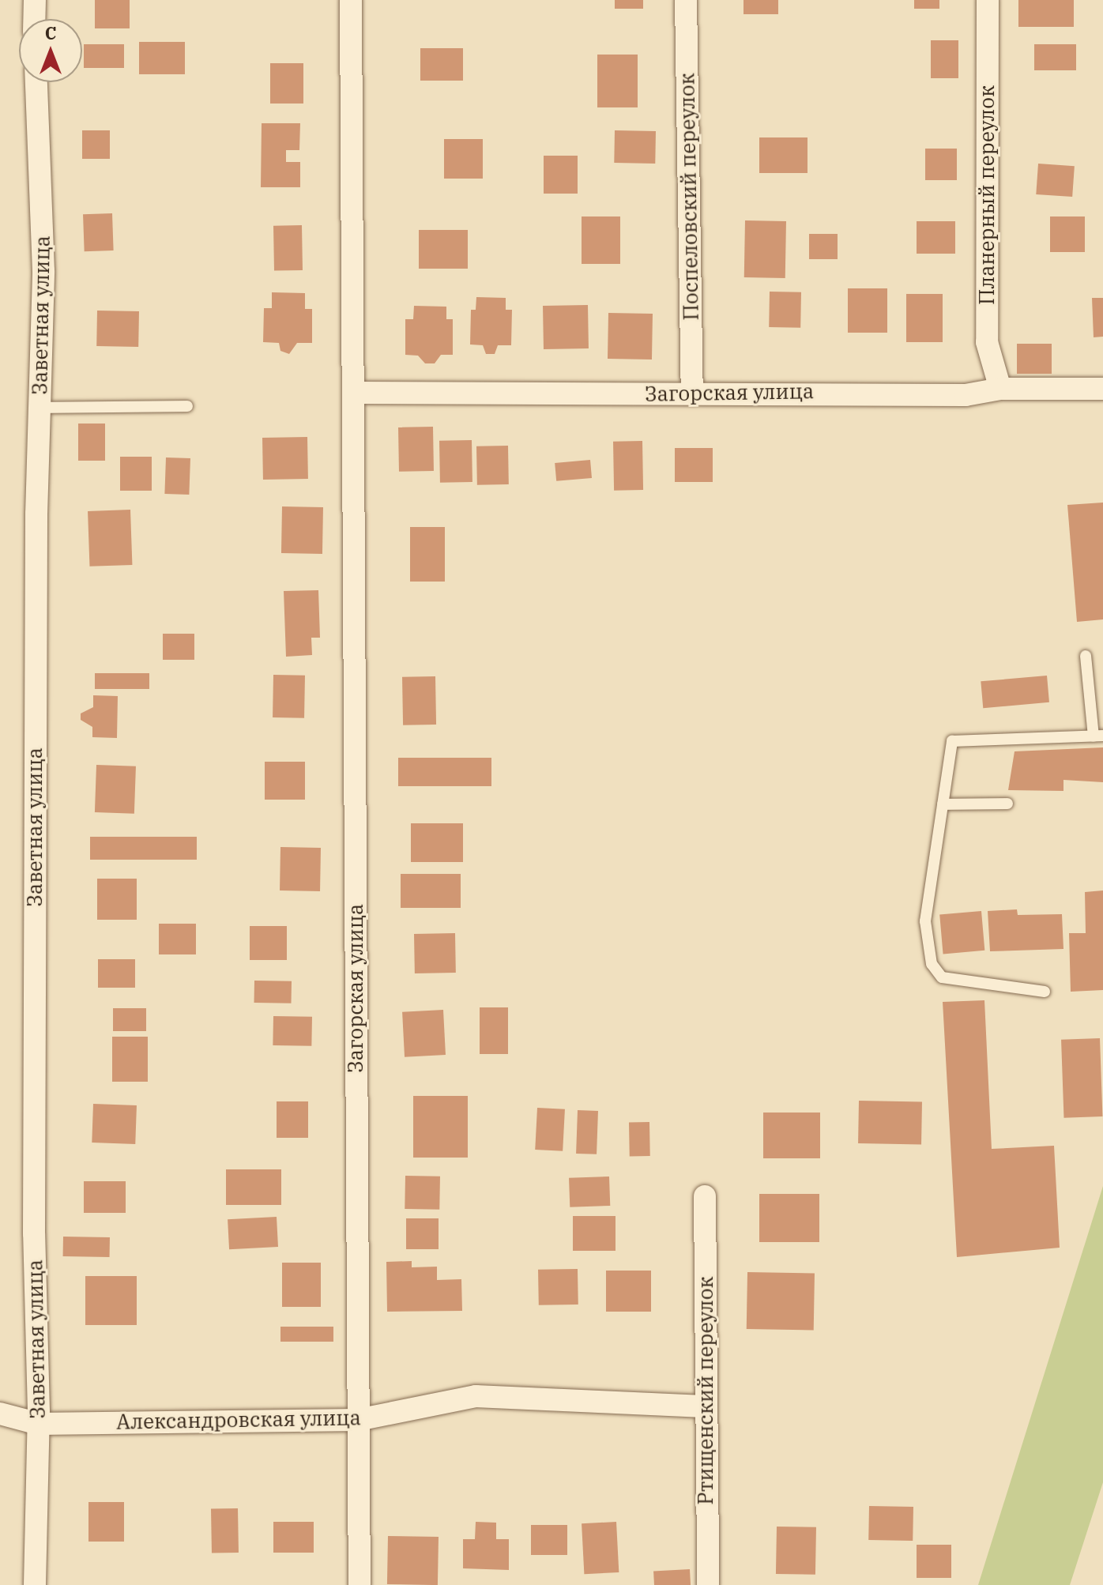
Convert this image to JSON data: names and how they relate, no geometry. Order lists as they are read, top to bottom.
{
  "streets": {
    "street": [
      "Планерный переулок",
      "Поспеловский переулок",
      "Заветная улица",
      "Загорская улица",
      "Ртищенский переулок",
      "Александровская улица"
    ]
  },
  "crossings": [
    ["Планерный переулок", "Загорская улица"],
    ["Поспеловский переулок", "Загорская улица"],
    ["Заветная улица", "Александровская улица"],
    ["Загорская улица", "Александровская улица"],
    ["Ртищенский переулок", "Александровская улица"]
  ],
  "north": "top"
}
